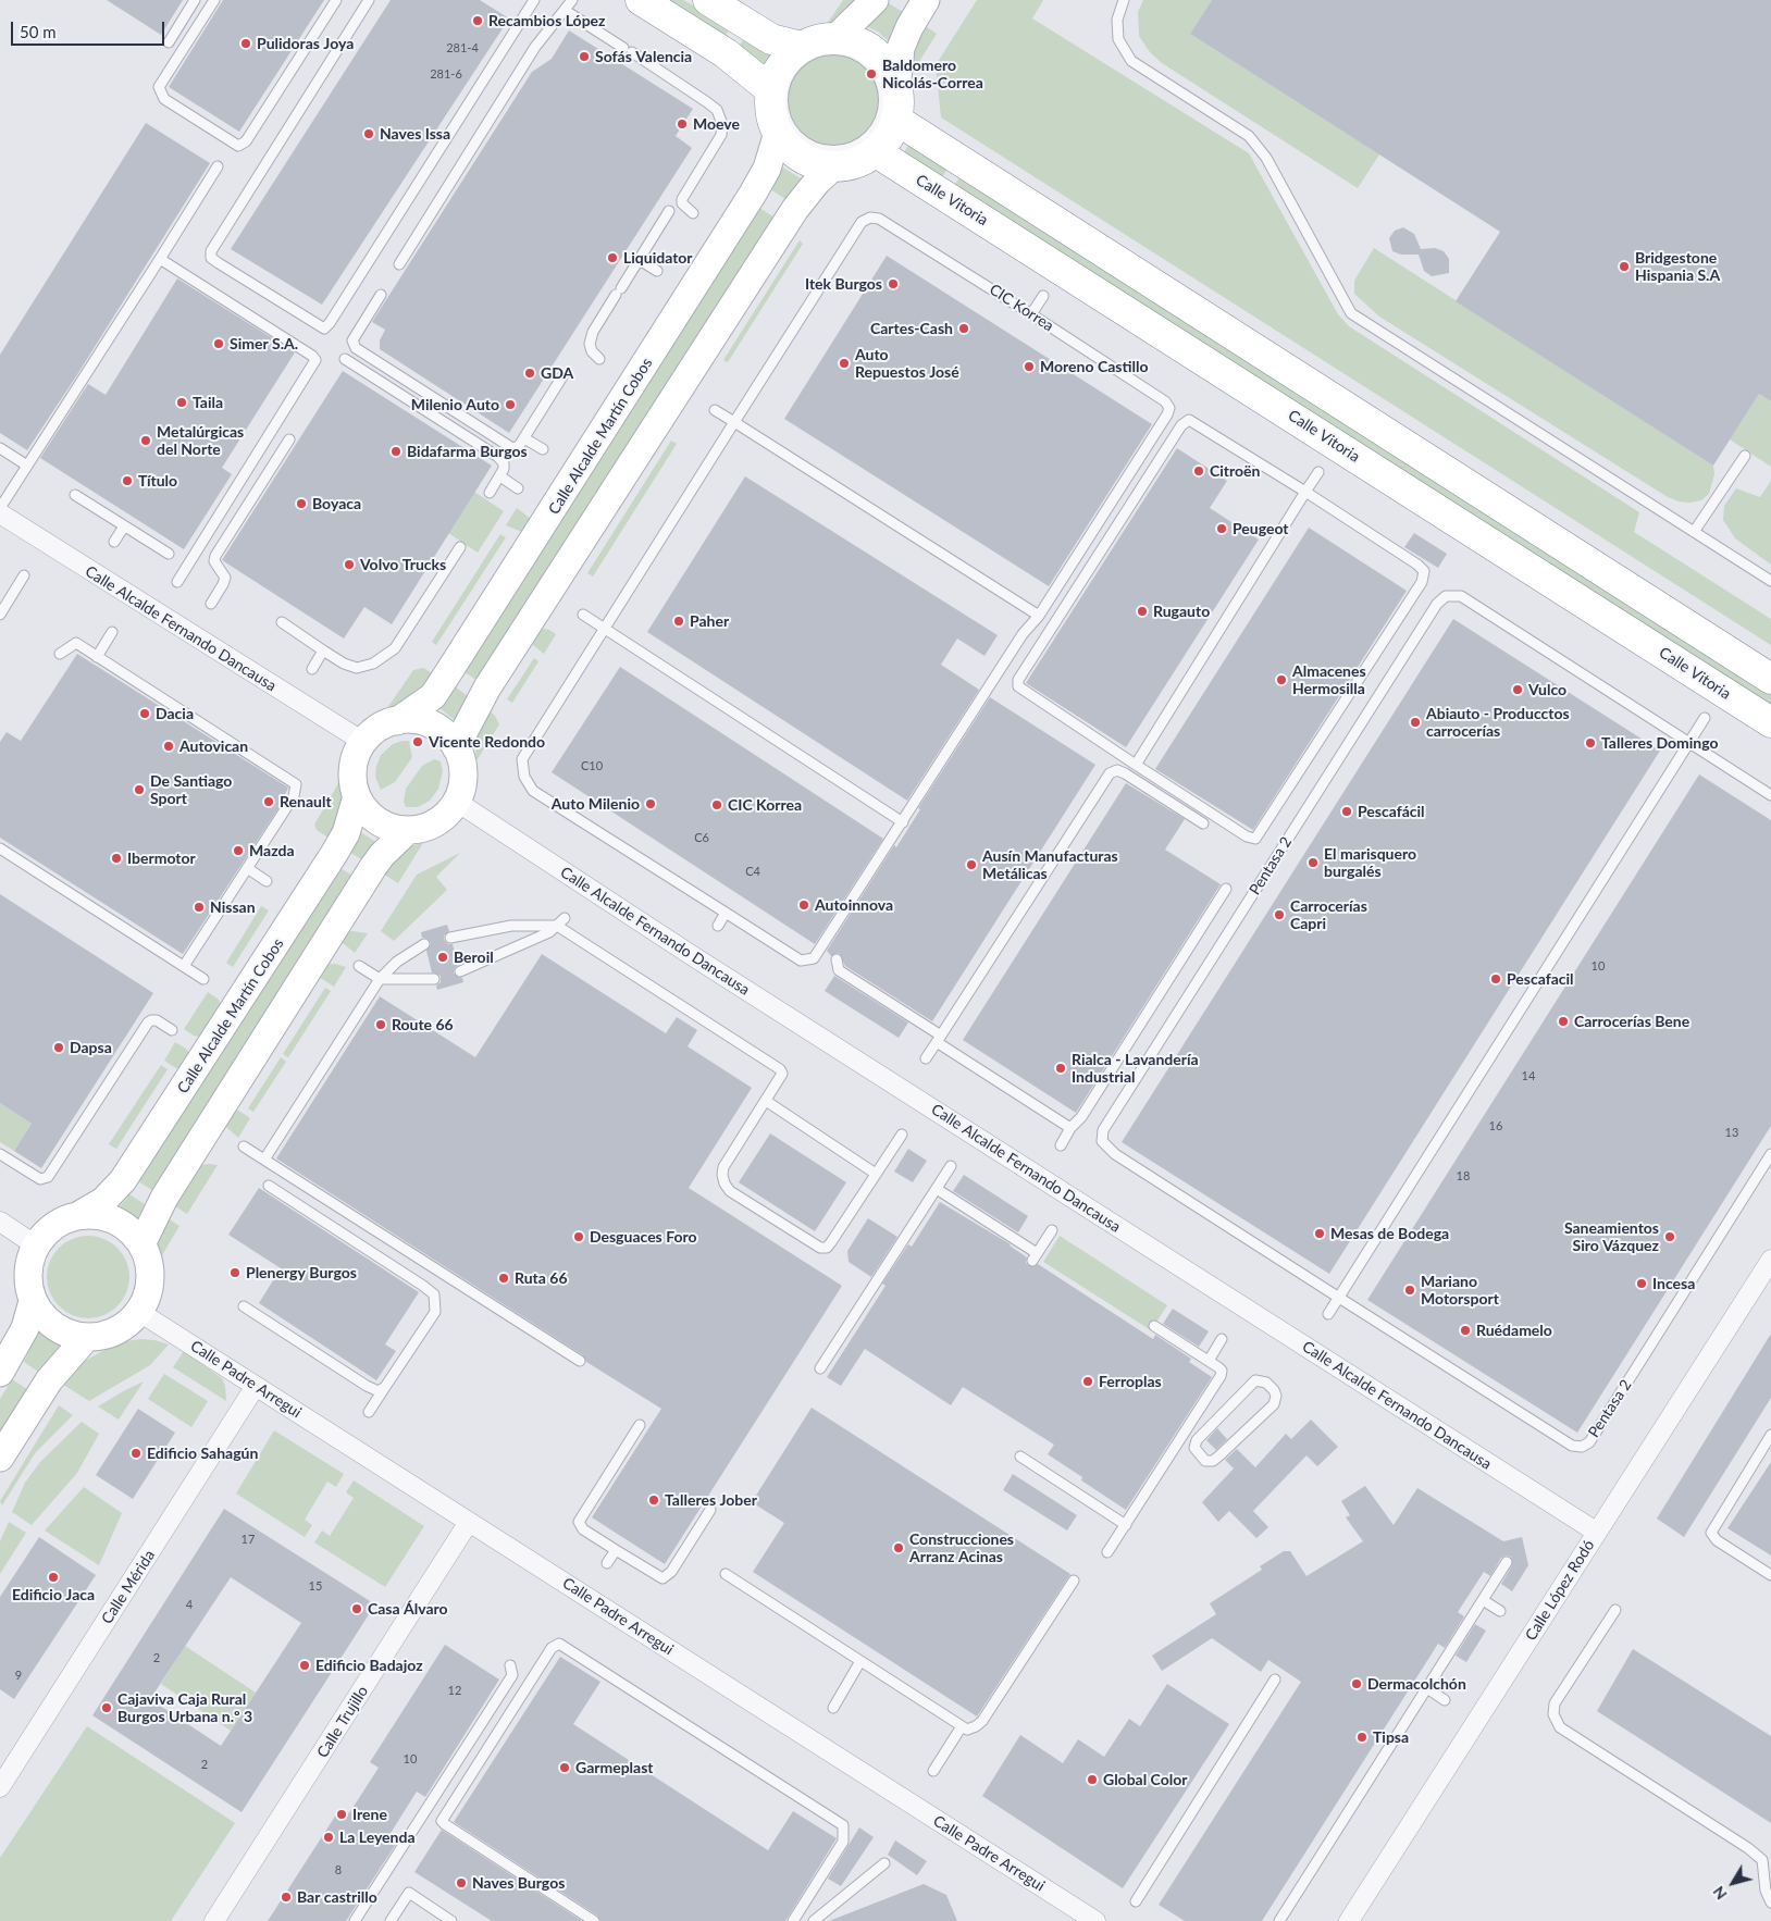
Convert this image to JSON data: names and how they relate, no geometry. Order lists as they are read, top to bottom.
{
  "streets": {
    "highway": ["Calle Vitoria"],
    "main road": ["Calle Alcalde Martín Cobos"],
    "street": [
      "Calle Alcalde Fernando Dancausa",
      "Calle Padre Arregui",
      "Calle Mérida",
      "Calle López Rodó",
      "Calle Trujillo"
    ],
    "lane": ["CIC Korrea", "Pentasa 2"]
  },
  "crossings": [
    ["Calle Alcalde Martín Cobos", "Calle Alcalde Fernando Dancausa"],
    ["Calle Alcalde Martín Cobos", "Calle Padre Arregui"],
    ["Calle Alcalde Fernando Dancausa", "Calle López Rodó"],
    ["Calle Padre Arregui", "Calle Mérida"],
    ["Calle Padre Arregui", "Calle Trujillo"]
  ],
  "places": [
    "Recambios López",
    "Pulidoras Joya",
    "Sofás Valencia",
    "Baldomero Nicolás-Correa",
    "Moeve",
    "Naves Issa",
    "Liquidator",
    "Bridgestone Hispania S.A",
    "Itek Burgos",
    "Cartes-Cash",
    "Simer S.A.",
    "Auto Repuestos José",
    "Moreno Castillo",
    "GDA",
    "Taila",
    "Milenio Auto",
    "Metalúrgicas del Norte",
    "Bidafarma Burgos",
    "Citroën",
    "Título",
    "Boyaca",
    "Peugeot",
    "Volvo Trucks",
    "Rugauto",
    "Paher",
    "Almacenes Hermosilla",
    "Vulco",
    "Dacia",
    "Abiauto - Producctos carrocerías",
    "Vicente Redondo",
    "Talleres Domingo",
    "Autovican",
    "De Santiago Sport",
    "Renault",
    "Auto Milenio",
    "CIC Korrea",
    "Pescafácil",
    "Mazda",
    "Ibermotor",
    "El marisquero burgalés",
    "Ausín Manufacturas Metálicas",
    "Autoinnova",
    "Nissan",
    "Carrocerías Capri",
    "Beroil",
    "Pescafacil",
    "Carrocerías Bene",
    "Route 66",
    "Dapsa",
    "Rialca - Lavandería Industrial",
    "Mesas de Bodega",
    "Desguaces Foro",
    "Saneamientos Siro Vázquez",
    "Plenergy Burgos",
    "Ruta 66",
    "Incesa",
    "Mariano Motorsport",
    "Ruédamelo",
    "Ferroplas",
    "Edificio Sahagún",
    "Talleres Jober",
    "Construcciones Arranz Acinas",
    "Edificio Jaca",
    "Casa Álvaro",
    "Edificio Badajoz",
    "Dermacolchón",
    "Cajaviva Caja Rural Burgos Urbana n.º 3",
    "Tipsa",
    "Garmeplast",
    "Global Color",
    "Irene",
    "La Leyenda",
    "Naves Burgos",
    "Bar castrillo"
  ],
  "house_numbers": [
    "281-4",
    "281-6",
    "C10",
    "C6",
    "C4",
    "10",
    "14",
    "16",
    "13",
    "18",
    "17",
    "15",
    "4",
    "2",
    "9",
    "12",
    "10",
    "2",
    "8"
  ],
  "scale_bar": "50 m",
  "north": "bottom left"
}
